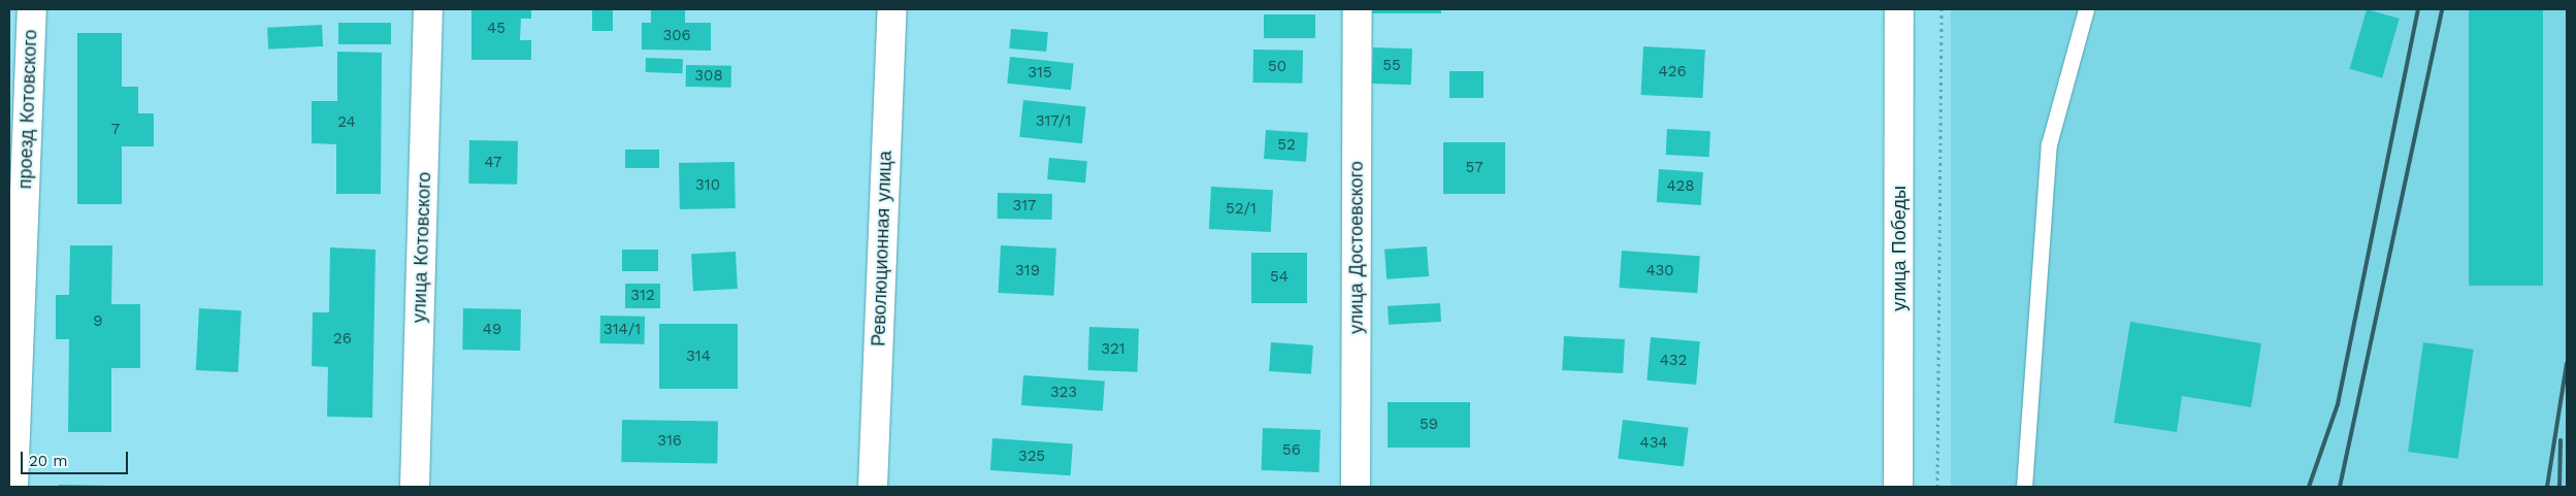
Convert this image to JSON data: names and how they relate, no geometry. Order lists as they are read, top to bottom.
{
  "streets": {
    "street": [
      "проезд Котовского",
      "улица Котовского",
      "улица Достоевского",
      "Революционная улица",
      "улица Победы"
    ]
  },
  "house_numbers": [
    "45",
    "306",
    "55",
    "50",
    "426",
    "315",
    "308",
    "317/1",
    "24",
    "7",
    "52",
    "47",
    "57",
    "310",
    "428",
    "317",
    "52/1",
    "319",
    "430",
    "54",
    "312",
    "9",
    "49",
    "314/1",
    "26",
    "321",
    "314",
    "432",
    "323",
    "59",
    "316",
    "434",
    "56",
    "325"
  ],
  "scale_bar": "20 m"
}
